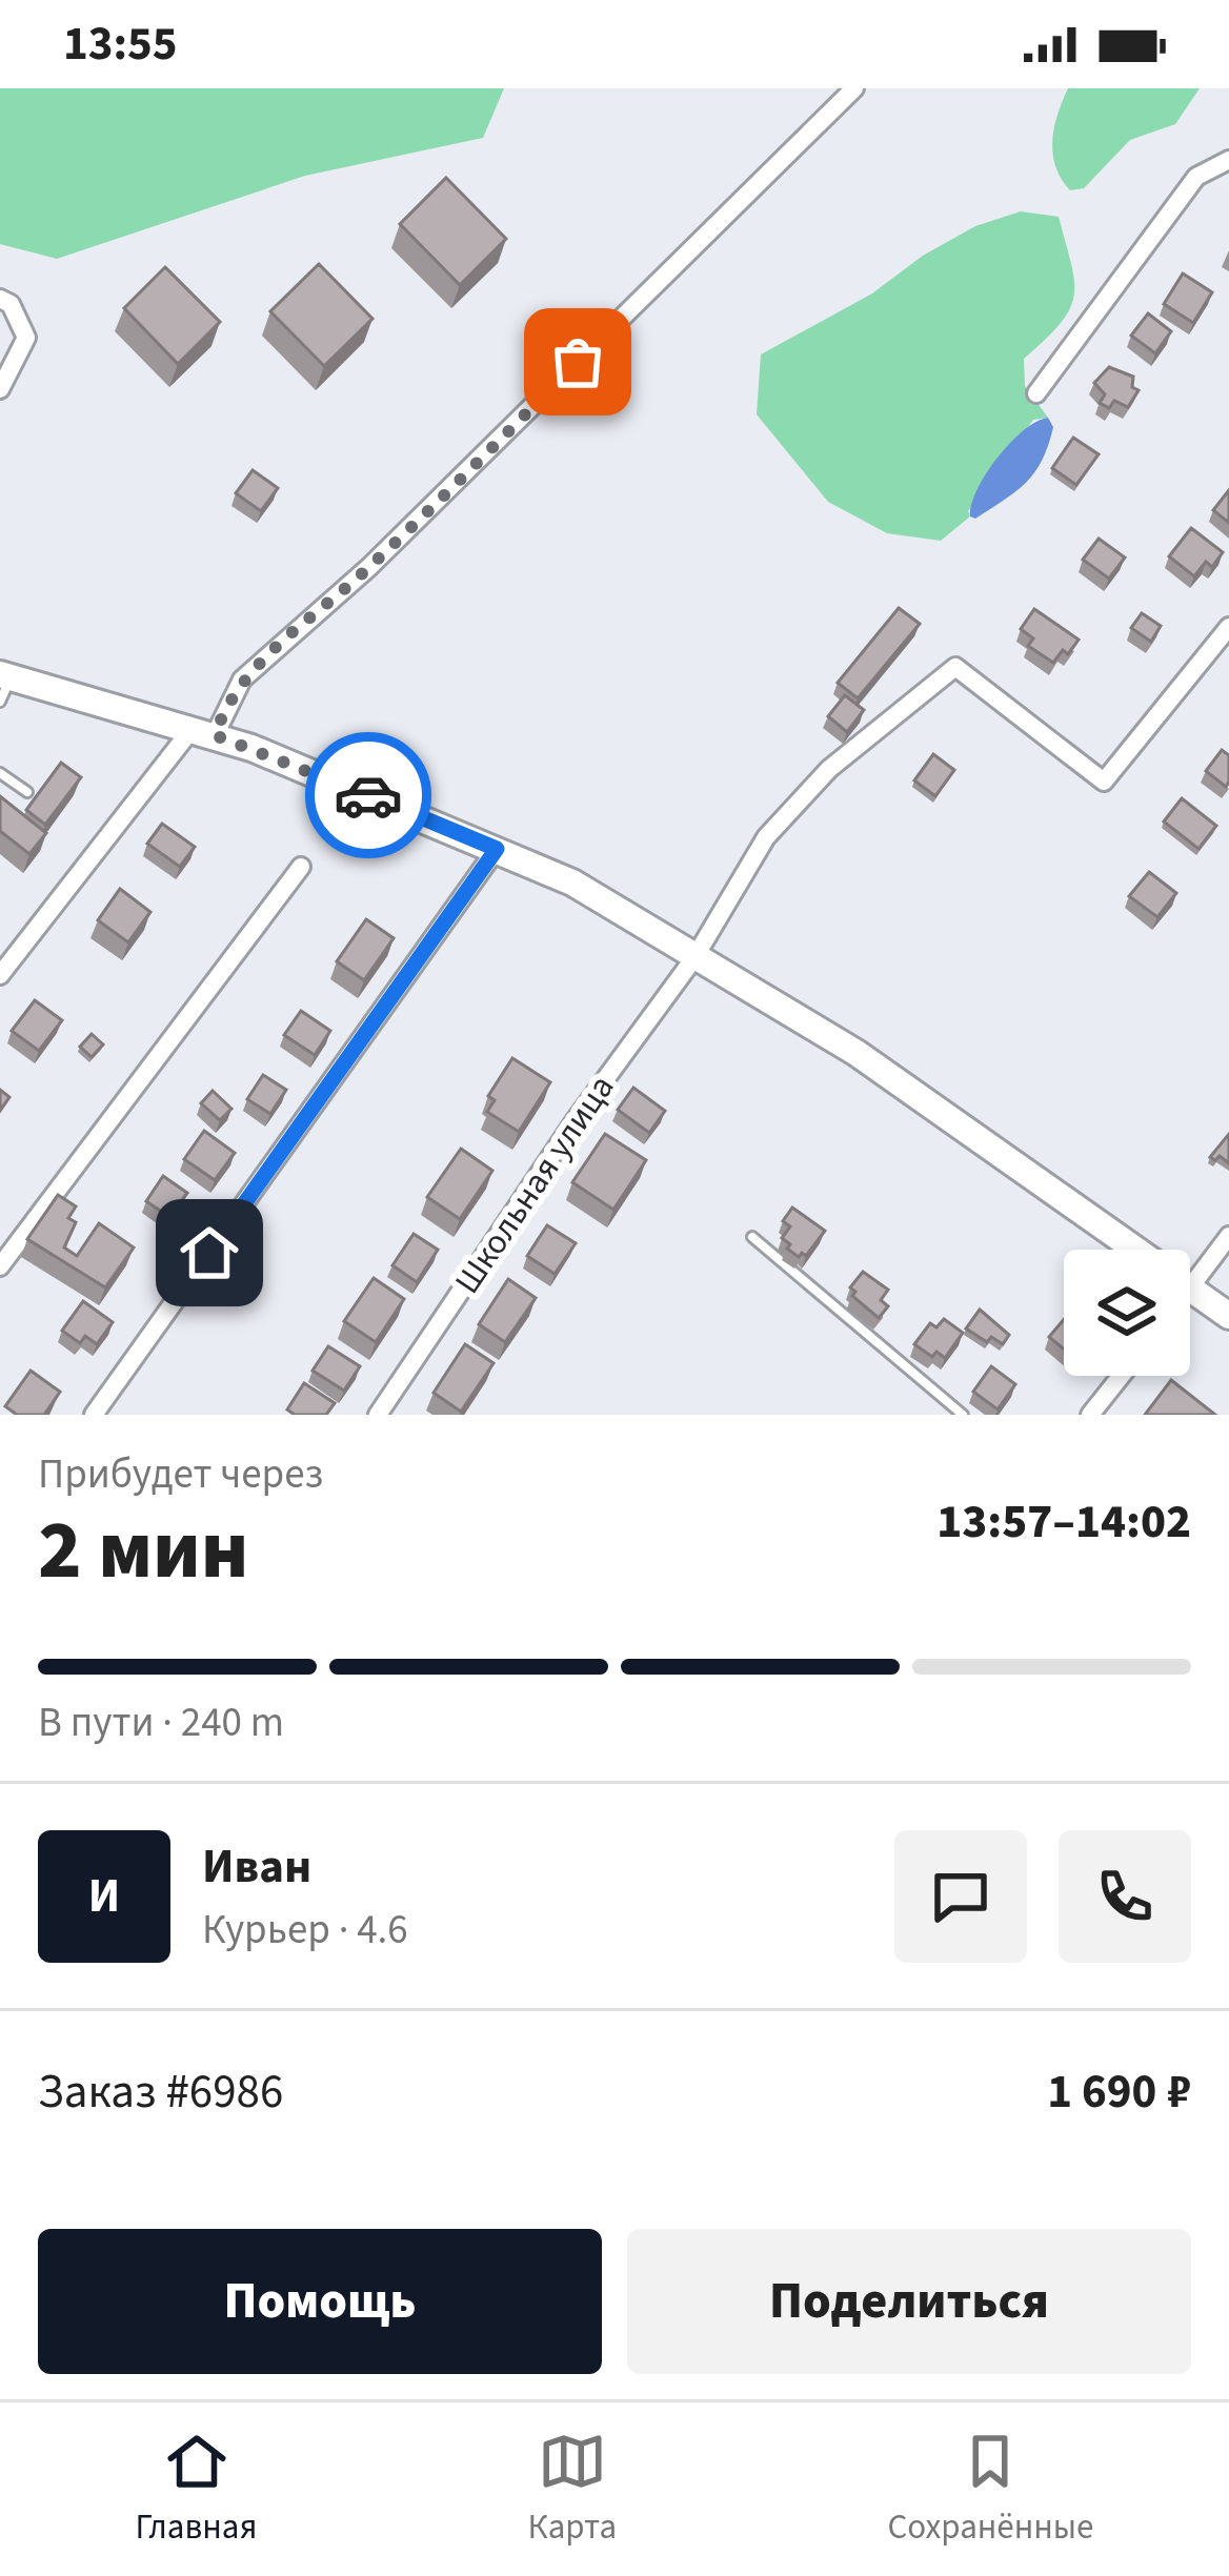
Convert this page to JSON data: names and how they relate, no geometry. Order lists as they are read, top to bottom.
{
  "streets": {
    "street": ["Школьная улица"]
  },
  "page": {
    "status": "13:55",
    "heading": ["2 мин", "Прибудет через", "13:57–14:02"],
    "panel": [
      "Иван",
      "Курьер · 4.6",
      "Заказ #6986",
      "1 690 ₽"
    ],
    "bar": "В пути · 240 m",
    "round": "И",
    "buttons": ["Помощь", "Поделиться"],
    "tabs": ["Главная", "Карта", "Сохранённые"]
  }
}
